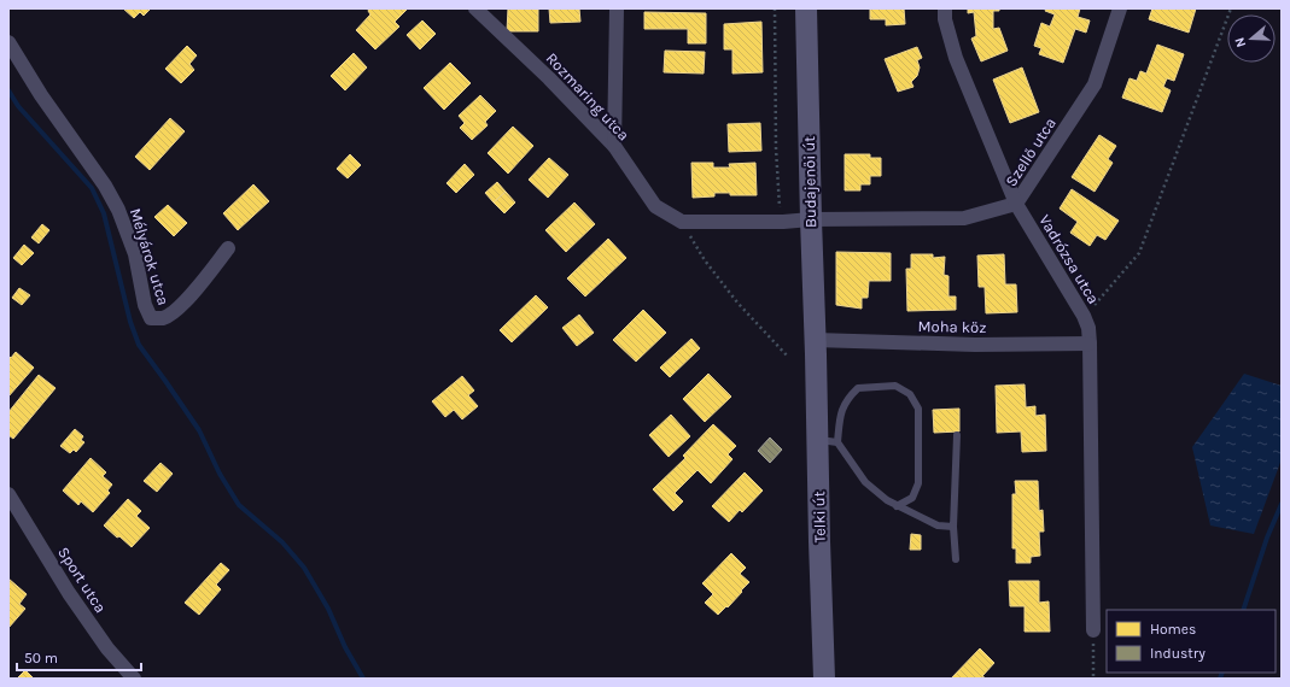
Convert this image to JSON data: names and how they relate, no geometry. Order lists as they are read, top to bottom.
{
  "streets": {
    "main road": ["Budajenői út", "Telki út"],
    "street": [
      "Rozmaring utca",
      "Szellő utca",
      "Mélyárok utca",
      "Vadrózsa utca",
      "Moha köz",
      "Sport utca"
    ]
  },
  "crossings": [
    ["Szellő utca", "Budajenői út"],
    ["Szellő utca", "Vadrózsa utca"],
    ["Budajenői út", "Moha köz"],
    ["Budajenői út", "Telki út"],
    ["Vadrózsa utca", "Moha köz"],
    ["Moha köz", "Telki út"]
  ],
  "legend": ["Homes", "Industry"],
  "scale_bar": "50 m",
  "north": "left"
}
